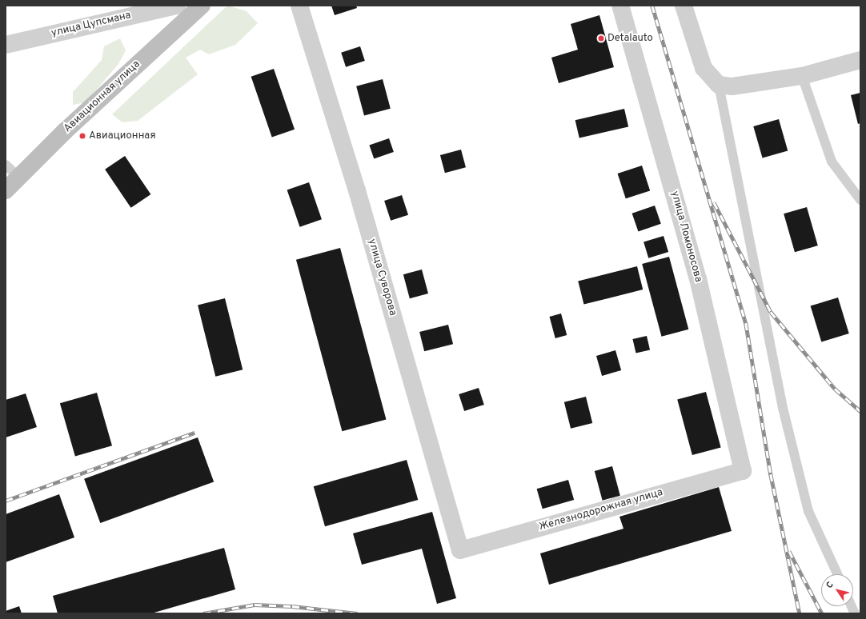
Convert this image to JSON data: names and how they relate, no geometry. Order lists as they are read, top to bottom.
{
  "streets": {
    "main road": ["Авиационная улица"],
    "street": [
      "улица Цупсмана",
      "улица Ломоносова",
      "улица Суворова",
      "Железнодорожная улица"
    ]
  },
  "crossings": [
    ["улица Ломоносова", "Железнодорожная улица"],
    ["улица Суворова", "Железнодорожная улица"]
  ],
  "places": ["Detalauto", "Авиационная"],
  "north": "top left"
}
